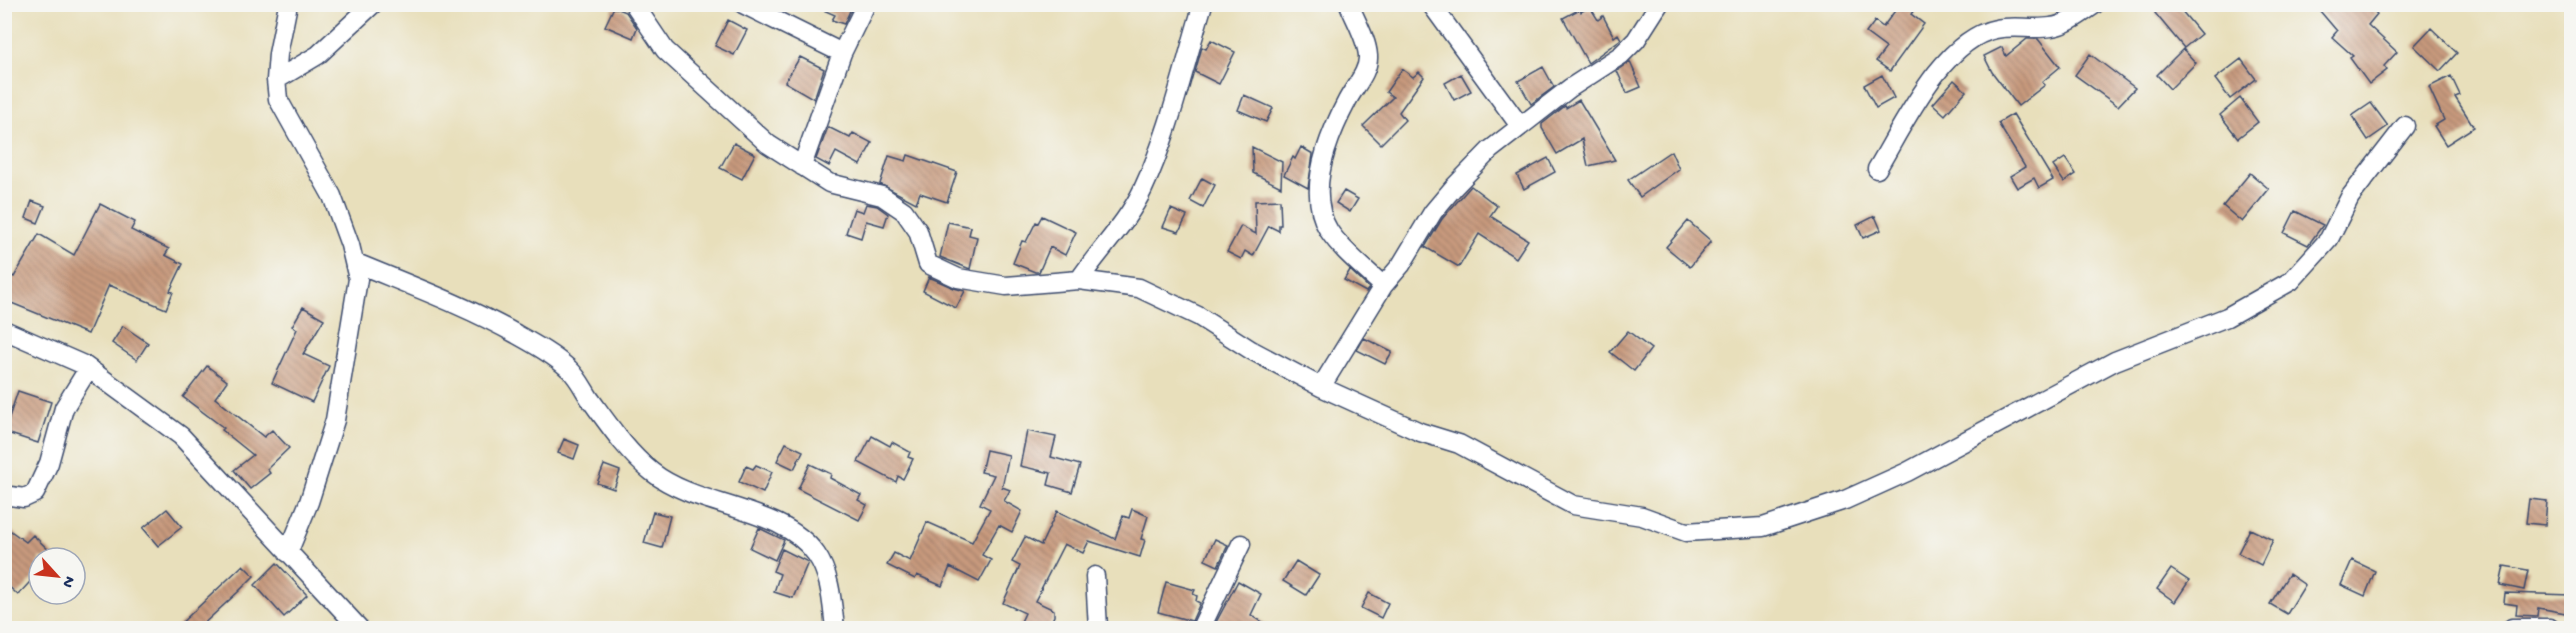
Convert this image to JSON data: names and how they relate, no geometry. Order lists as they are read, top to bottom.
{
  "north": "bottom right"
}
